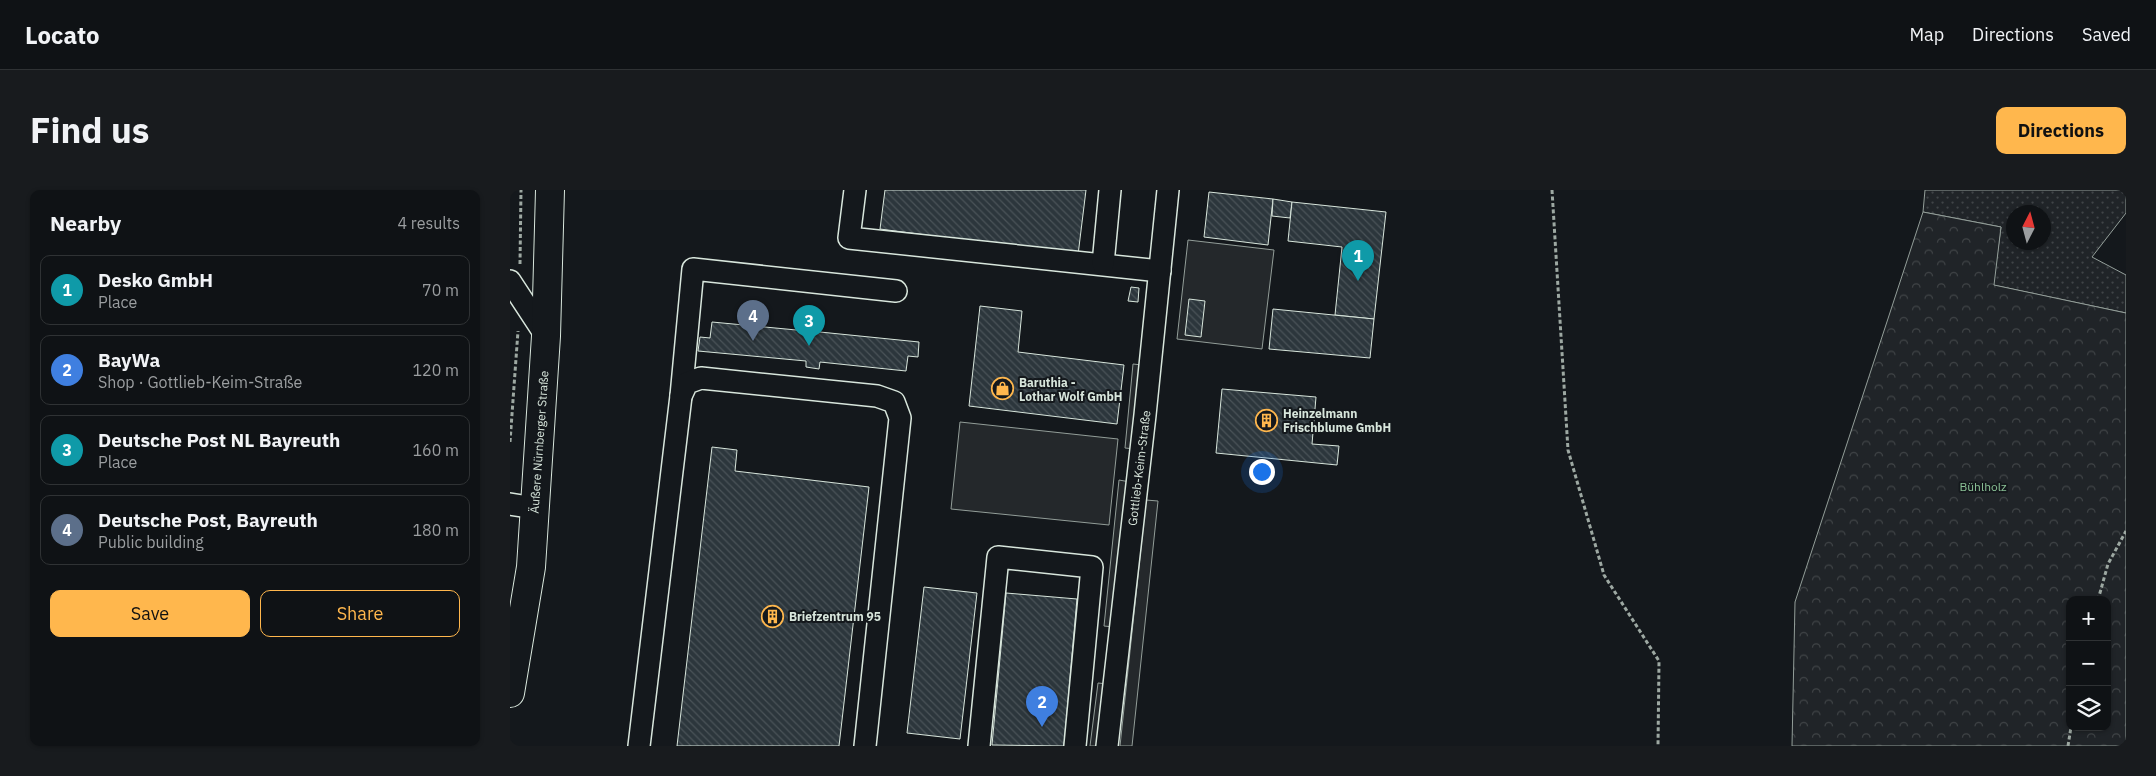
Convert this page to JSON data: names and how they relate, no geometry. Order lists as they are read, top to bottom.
{
  "streets": {
    "main road": ["Äußere Nürnberger Straße"],
    "street": ["Gottlieb-Keim-Straße"]
  },
  "parks": ["Bühlholz"],
  "places": {
    "shop": ["Baruthia - Lothar Wolf GmbH"],
    "building": ["Heinzelmann Frischblume GmbH", "Briefzentrum 95"]
  },
  "north": "top",
  "page": {
    "header": "Locato",
    "nav": ["Map", "Directions", "Saved"],
    "title": "Find us",
    "buttons": [
      "Directions",
      ["Save", "Share"]
    ],
    "heading": ["Nearby", "4 results"],
    "pins": [
      "1",
      "4",
      "3",
      "2"
    ],
    "list": [
      {
        "mark": "1",
        "name": "Desko GmbH",
        "note": "Place",
        "value": "70 m"
      },
      {
        "mark": "2",
        "name": "BayWa",
        "note": "Shop · Gottlieb-Keim-Straße",
        "value": "120 m"
      },
      {
        "mark": "3",
        "name": "Deutsche Post NL Bayreuth",
        "note": "Place",
        "value": "160 m"
      },
      {
        "mark": "4",
        "name": "Deutsche Post, Bayreuth",
        "note": "Public building",
        "value": "180 m"
      }
    ],
    "map_buttons": ["+", "−"]
  }
}
